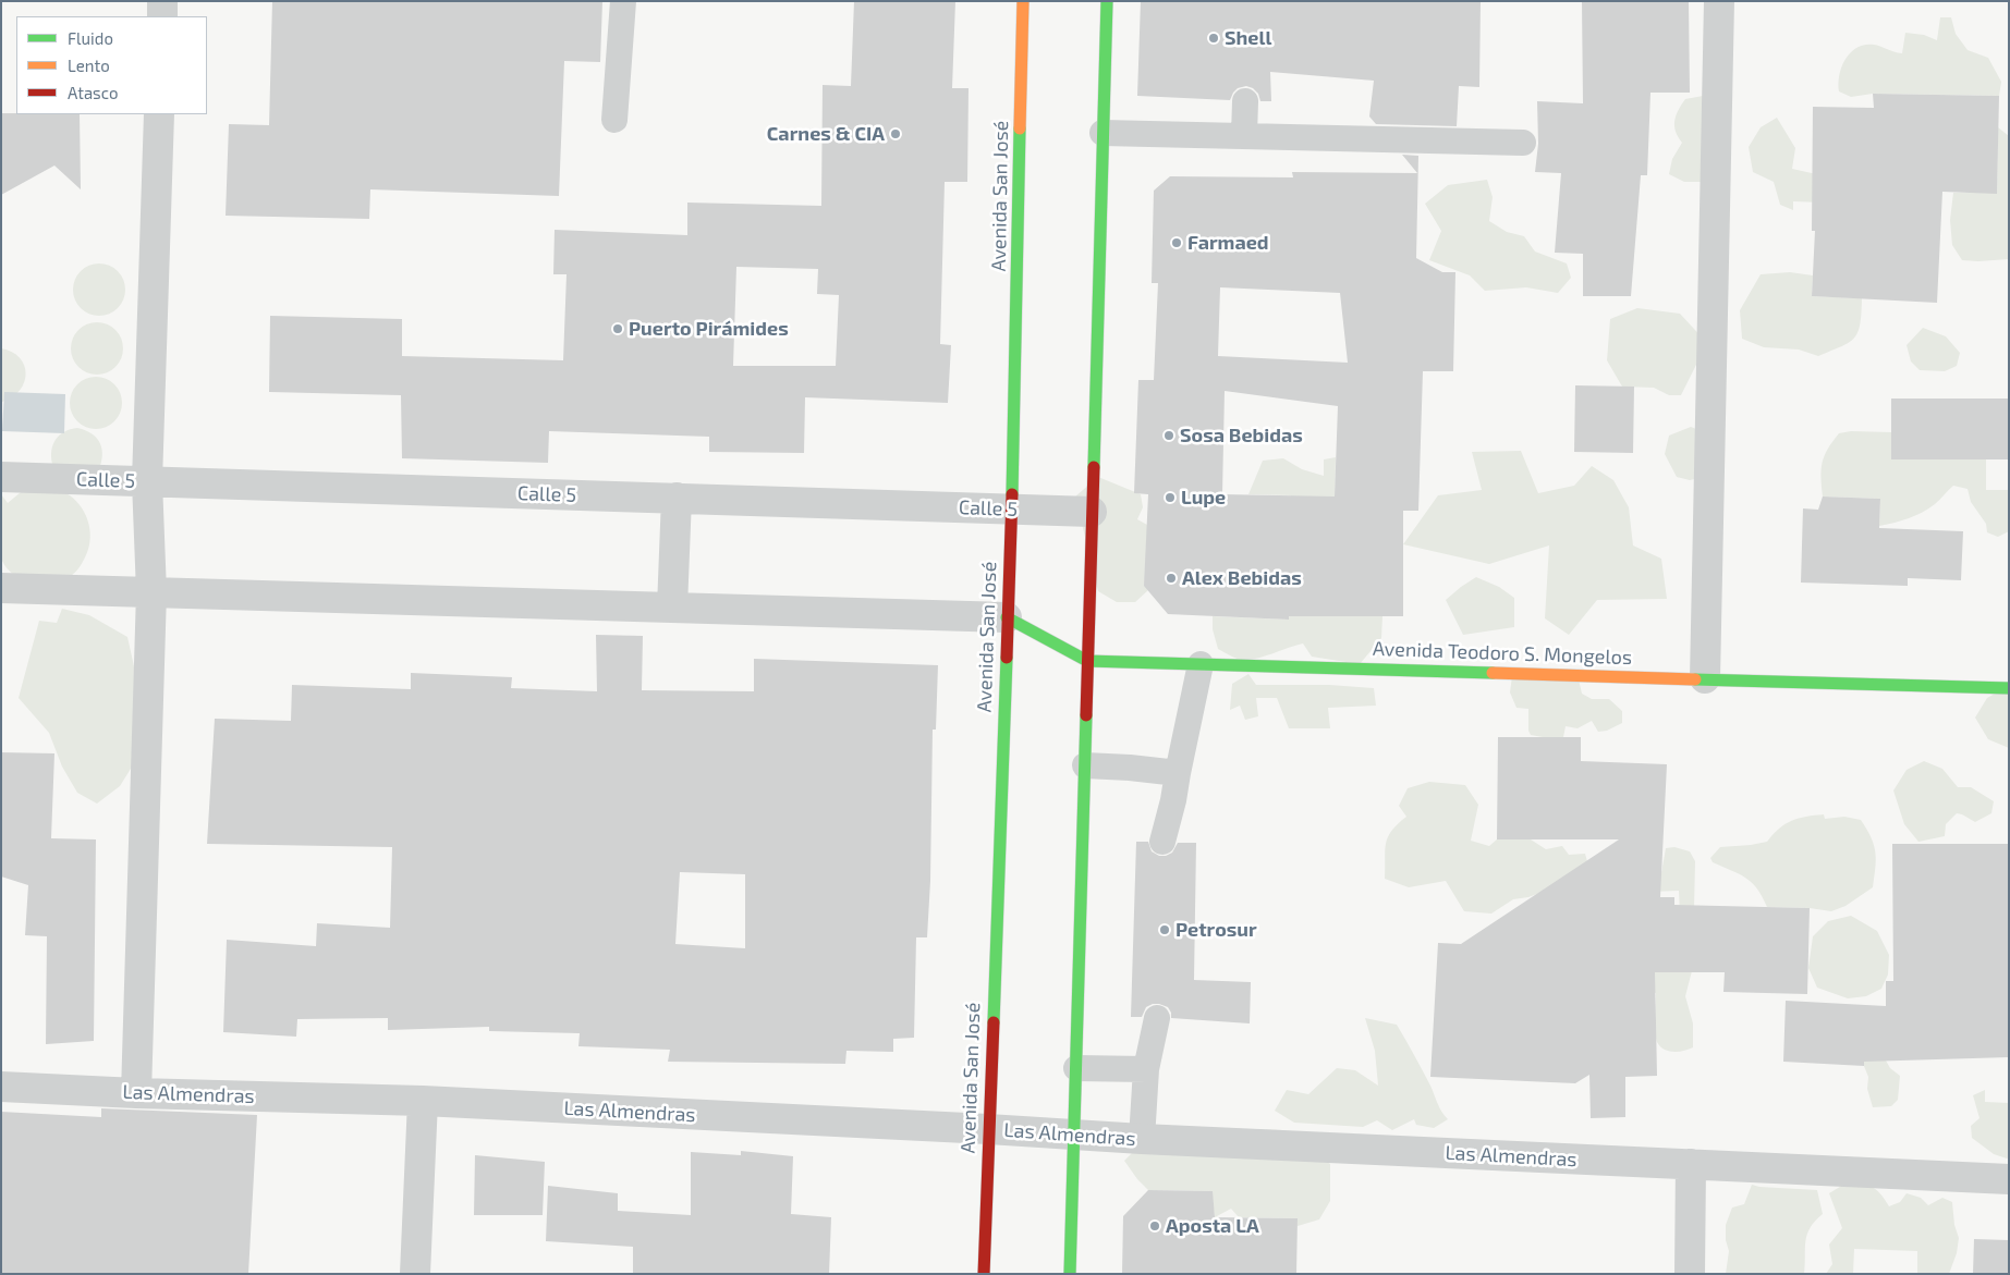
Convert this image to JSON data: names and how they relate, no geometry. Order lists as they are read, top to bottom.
{
  "streets": {
    "street": [
      "Avenida San José",
      "Calle 5",
      "Avenida Teodoro S. Mongelos",
      "Las Almendras"
    ]
  },
  "crossings": [
    ["Avenida San José", "Calle 5"],
    ["Avenida San José", "Avenida Teodoro S. Mongelos"],
    ["Avenida San José", "Las Almendras"]
  ],
  "places": [
    "Shell",
    "Carnes & CIA",
    "Farmaed",
    "Puerto Pirámides",
    "Sosa Bebidas",
    "Lupe",
    "Alex Bebidas",
    "Petrosur",
    "Aposta LA"
  ],
  "legend": ["Fluido", "Lento", "Atasco"]
}
